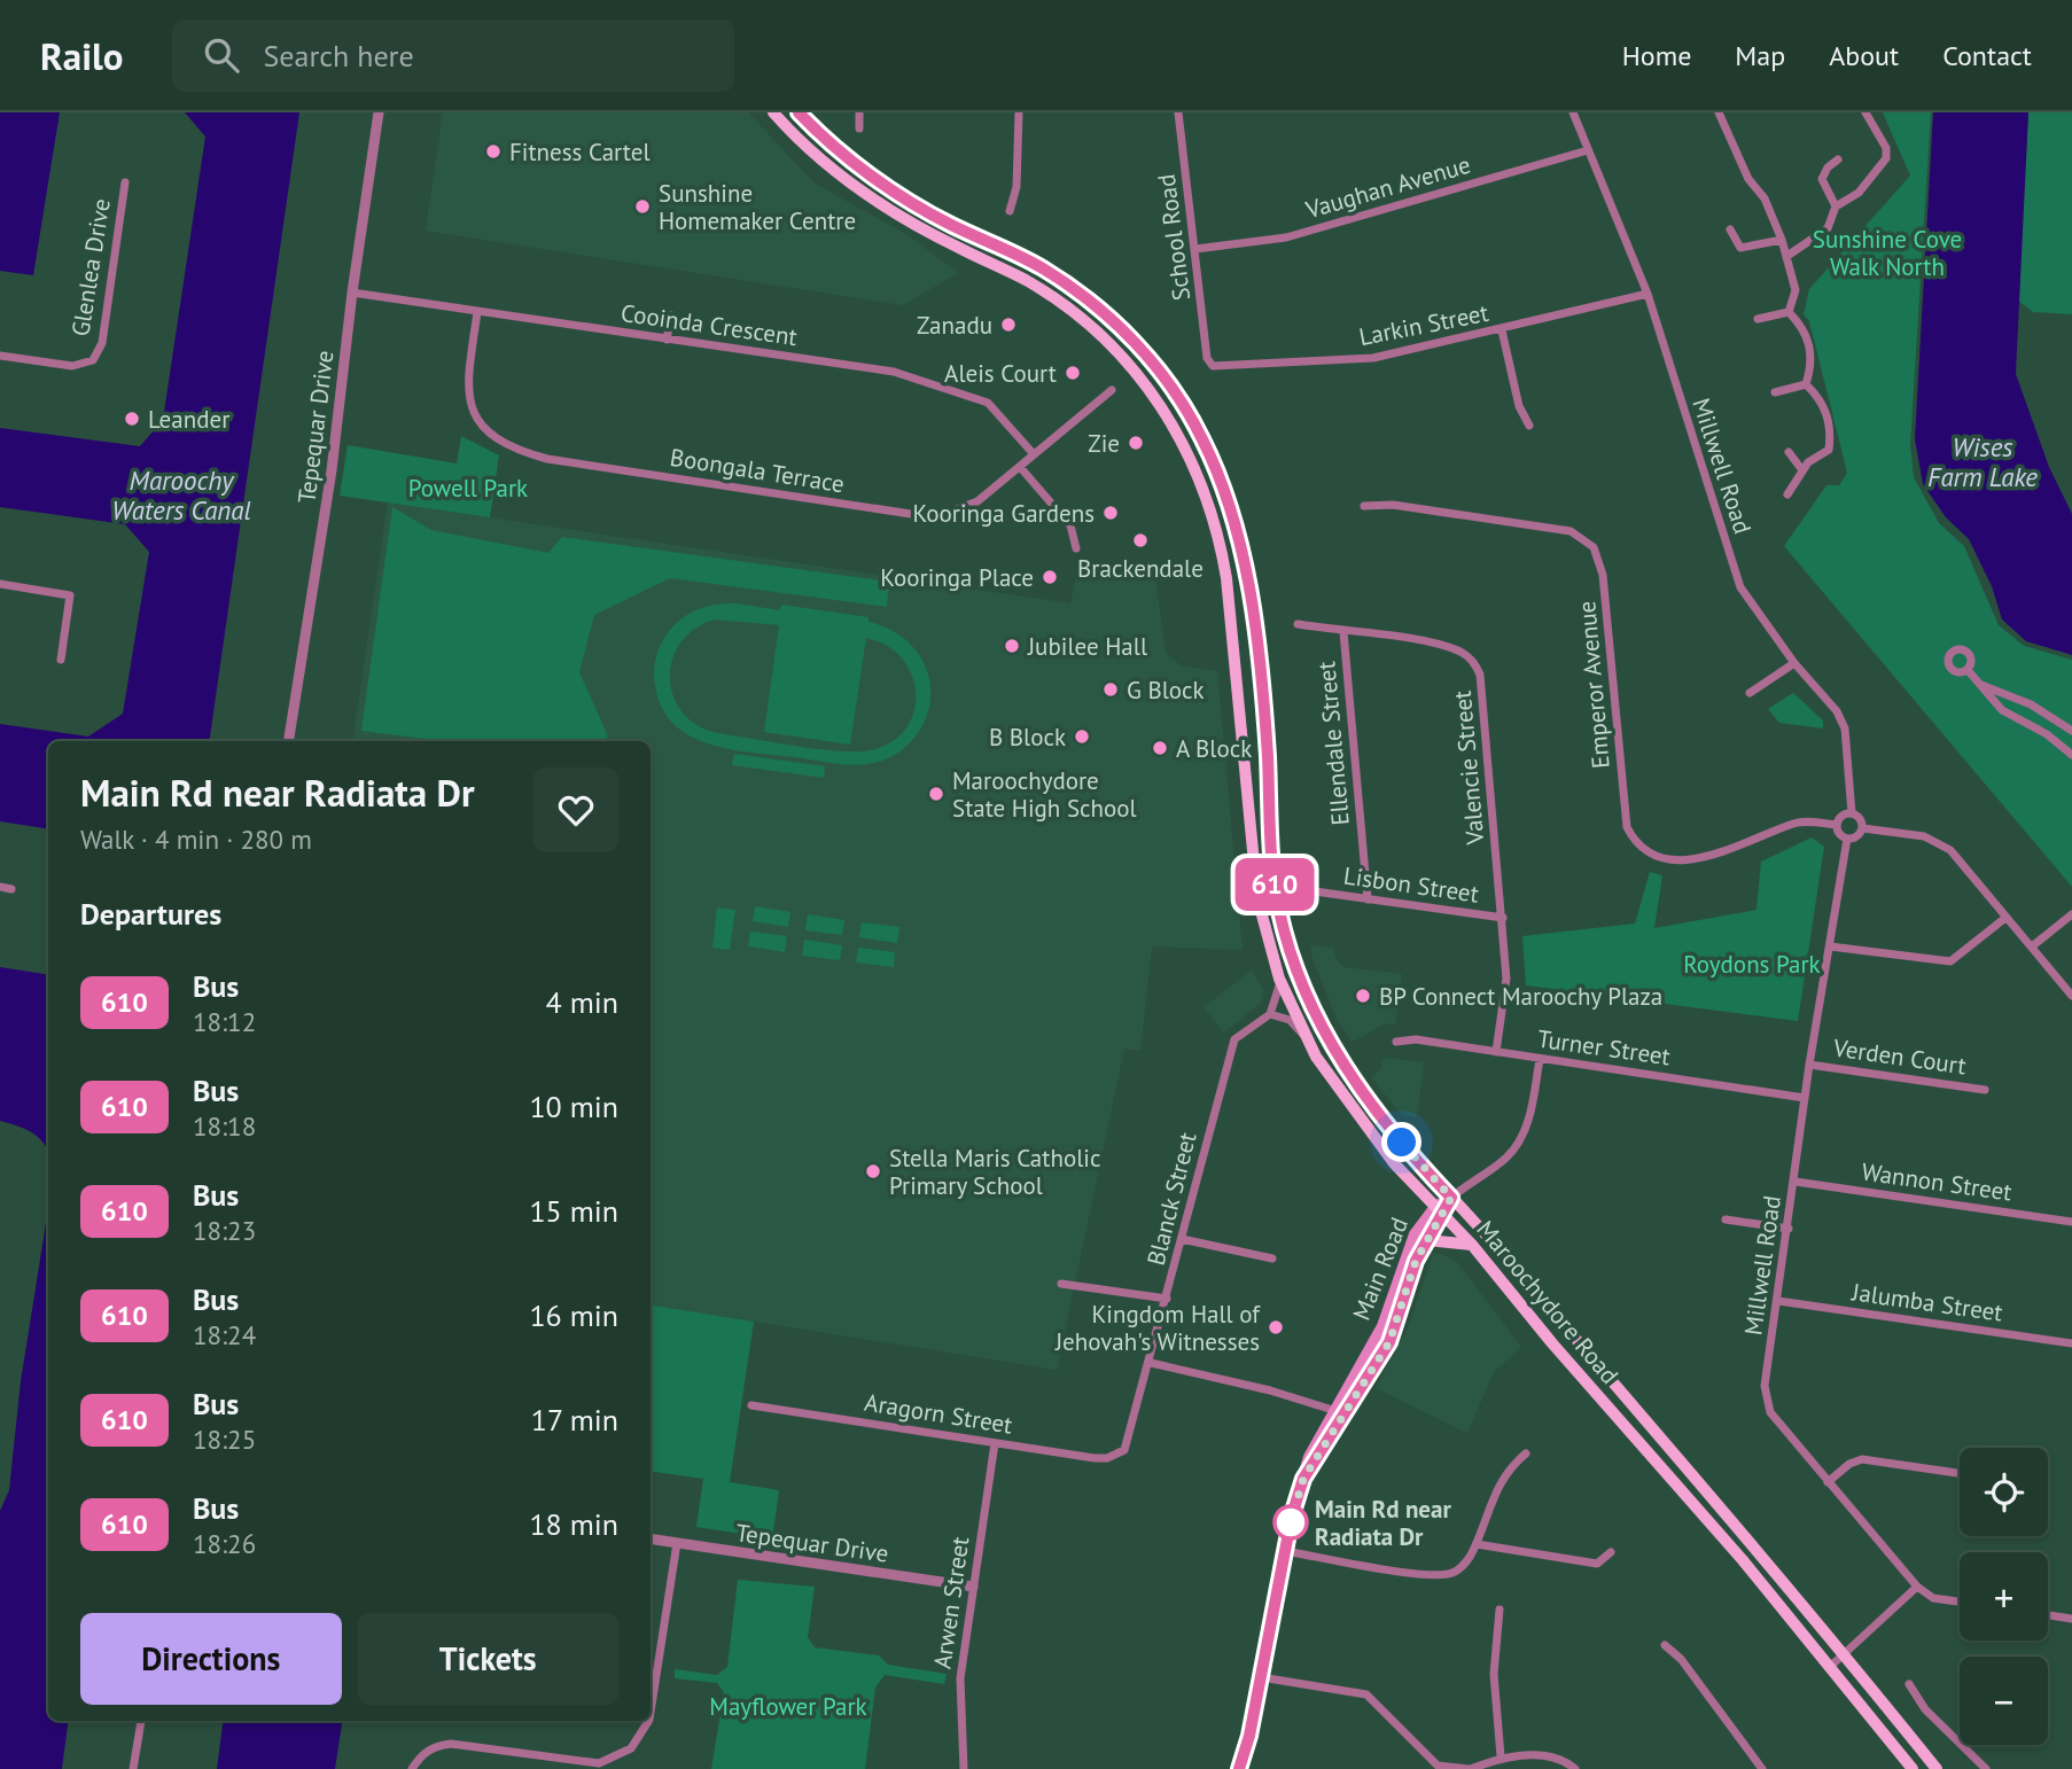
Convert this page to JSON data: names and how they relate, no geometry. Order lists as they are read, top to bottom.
{
  "streets": {
    "main road": ["Main Road", "Maroochydore Road"],
    "street": [
      "Vaughan Avenue",
      "School Road",
      "Glenlea Drive",
      "Cooinda Crescent",
      "Larkin Street",
      "Tepequar Drive",
      "Millwell Road",
      "Boongala Terrace",
      "Emperor Avenue",
      "Ellendale Street",
      "Valencie Street",
      "Lisbon Street",
      "Turner Street",
      "Verden Court",
      "Wannon Street",
      "Blanck Street",
      "Jalumba Street",
      "Aragorn Street",
      "Arwen Street"
    ]
  },
  "crossings": [
    ["Vaughan Avenue", "School Road"],
    ["Vaughan Avenue", "Millwell Road"],
    ["School Road", "Larkin Street"],
    ["Cooinda Crescent", "Tepequar Drive"],
    ["Cooinda Crescent", "Boongala Terrace"],
    ["Larkin Street", "Millwell Road"],
    ["Tepequar Drive", "Arwen Street"],
    ["Millwell Road", "Emperor Avenue"],
    ["Millwell Road", "Turner Street"],
    ["Millwell Road", "Verden Court"],
    ["Millwell Road", "Wannon Street"],
    ["Millwell Road", "Jalumba Street"],
    ["Ellendale Street", "Valencie Street"],
    ["Ellendale Street", "Lisbon Street"],
    ["Valencie Street", "Lisbon Street"],
    ["Valencie Street", "Turner Street"],
    ["Blanck Street", "Aragorn Street"],
    ["Main Road", "Maroochydore Road"],
    ["Aragorn Street", "Arwen Street"]
  ],
  "water": ["Wises Farm Lake", "Maroochy Waters Canal"],
  "parks": [
    "Sunshine Cove Walk North",
    "Powell Park",
    "Roydons Park",
    "Mayflower Park"
  ],
  "places": [
    "Fitness Cartel",
    "Sunshine Homemaker Centre",
    "Zanadu",
    "Aleis Court",
    "Leander",
    "Zie",
    "Kooringa Gardens",
    "Brackendale",
    "Kooringa Place",
    "Jubilee Hall",
    "G Block",
    "B Block",
    "A Block",
    "Maroochydore State High School",
    "BP Connect Maroochy Plaza",
    "Stella Maris Catholic Primary School",
    "Kingdom Hall of Jehovah's Witnesses",
    "Main Rd near Radiata Dr"
  ],
  "lines": ["bus line 610"],
  "page": {
    "header": "Railo",
    "search": "Search here",
    "nav": [
      "Home",
      "Map",
      "About",
      "Contact"
    ],
    "on_map": "610",
    "heading": [
      ["Main Rd near Radiata Dr", "Walk · 4 min · 280 m"],
      "Departures"
    ],
    "list": [
      {
        "mark": "610",
        "name": "Bus",
        "note": "18:12",
        "value": "4 min"
      },
      {
        "mark": "610",
        "name": "Bus",
        "note": "18:18",
        "value": "10 min"
      },
      {
        "mark": "610",
        "name": "Bus",
        "note": "18:23",
        "value": "15 min"
      },
      {
        "mark": "610",
        "name": "Bus",
        "note": "18:24",
        "value": "16 min"
      },
      {
        "mark": "610",
        "name": "Bus",
        "note": "18:25",
        "value": "17 min"
      },
      {
        "mark": "610",
        "name": "Bus",
        "note": "18:26",
        "value": "18 min"
      }
    ],
    "map_buttons": ["+", "−"],
    "buttons": ["Directions", "Tickets"]
  }
}
